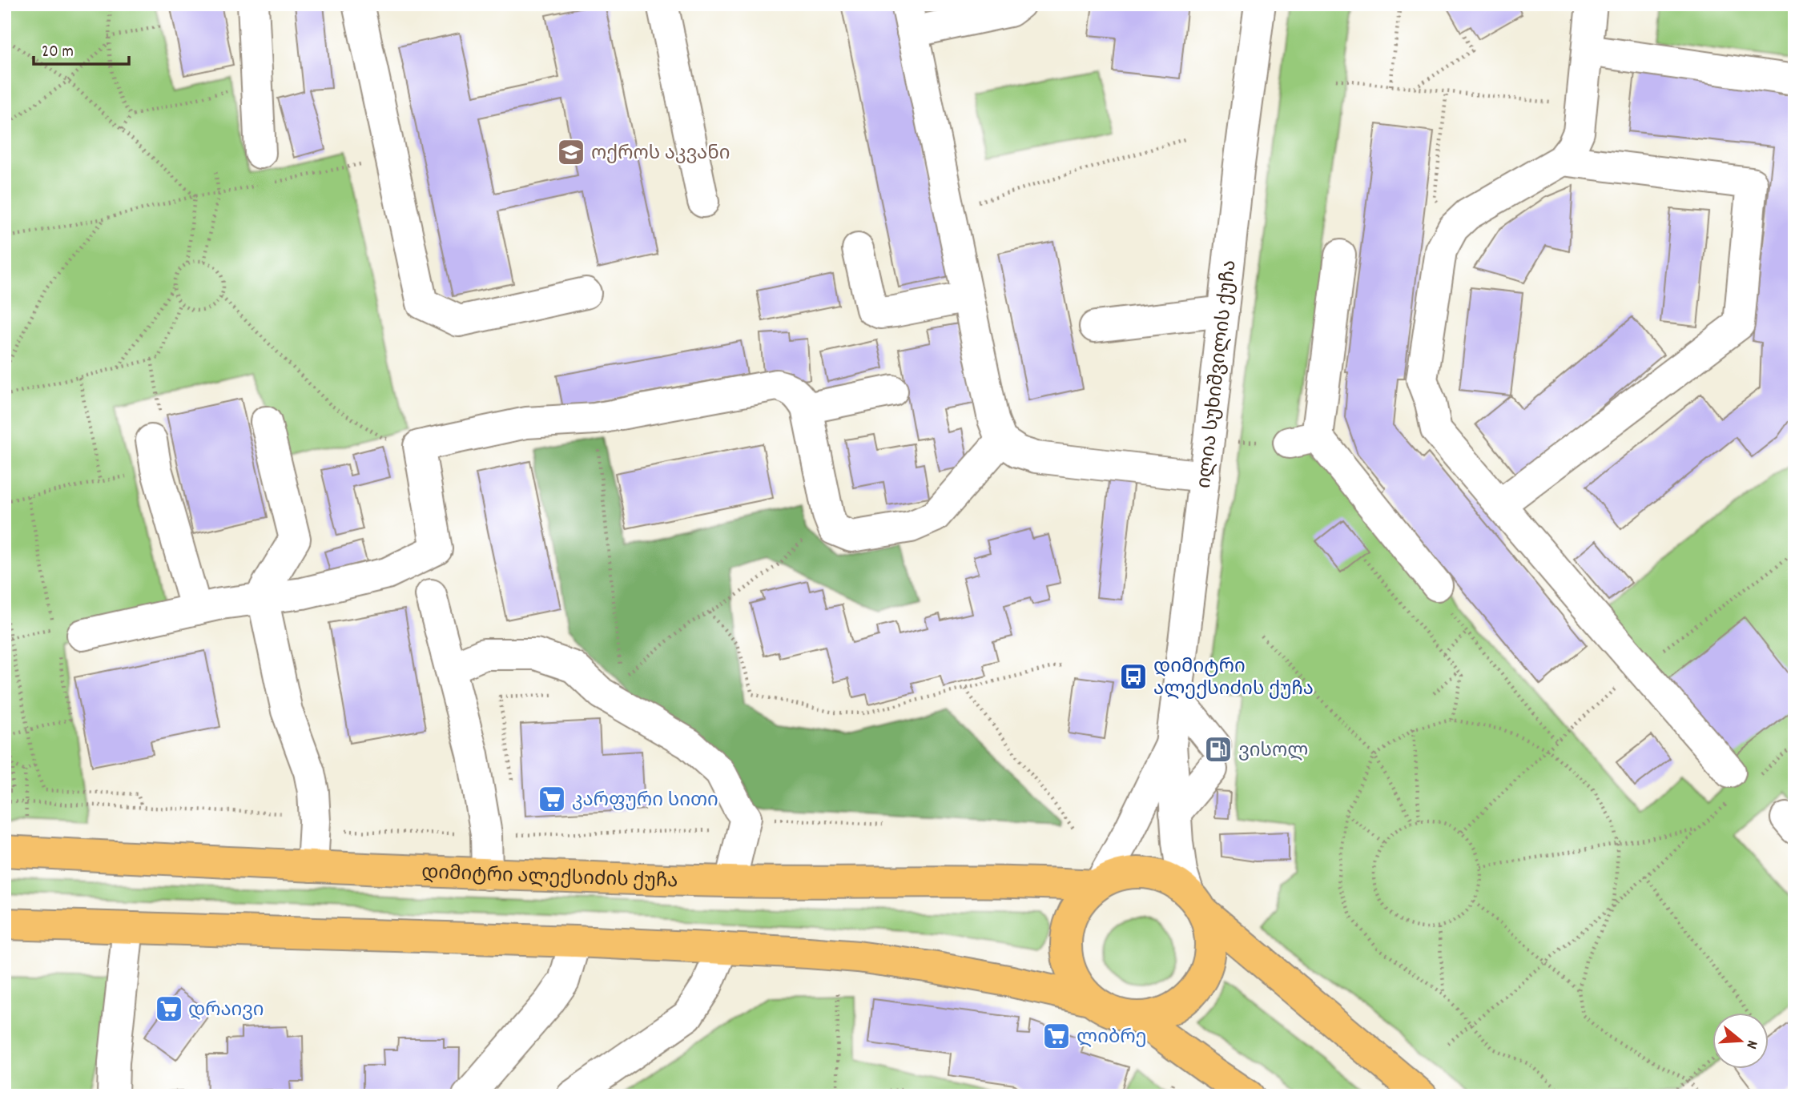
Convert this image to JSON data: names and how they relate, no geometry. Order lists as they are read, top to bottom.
{
  "streets": {
    "main road": ["დიმიტრი ალექსიძის ქუჩა"],
    "street": ["ილია სუხიშვილის ქუჩა"]
  },
  "crossings": [
    ["ილია სუხიშვილის ქუჩა", "დიმიტრი ალექსიძის ქუჩა"]
  ],
  "places": {
    "school or university": ["ოქროს აკვანი"],
    "bus stop": ["დიმიტრი ალექსიძის ქუჩა"],
    "fuel station": ["ვისოლ"],
    "supermarket": ["კარფური სითი", "დრაივი", "ლიბრე"]
  },
  "scale_bar": "20 m",
  "north": "right"
}
